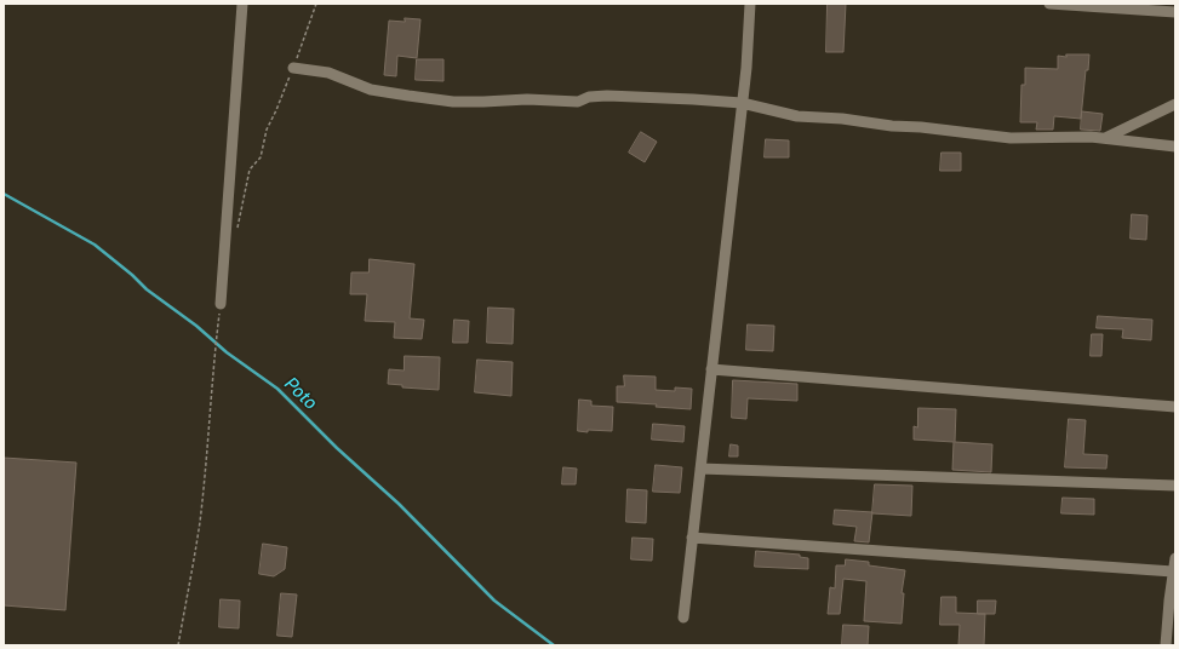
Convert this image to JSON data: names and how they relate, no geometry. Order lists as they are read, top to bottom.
{
  "water": ["Poto"]
}
